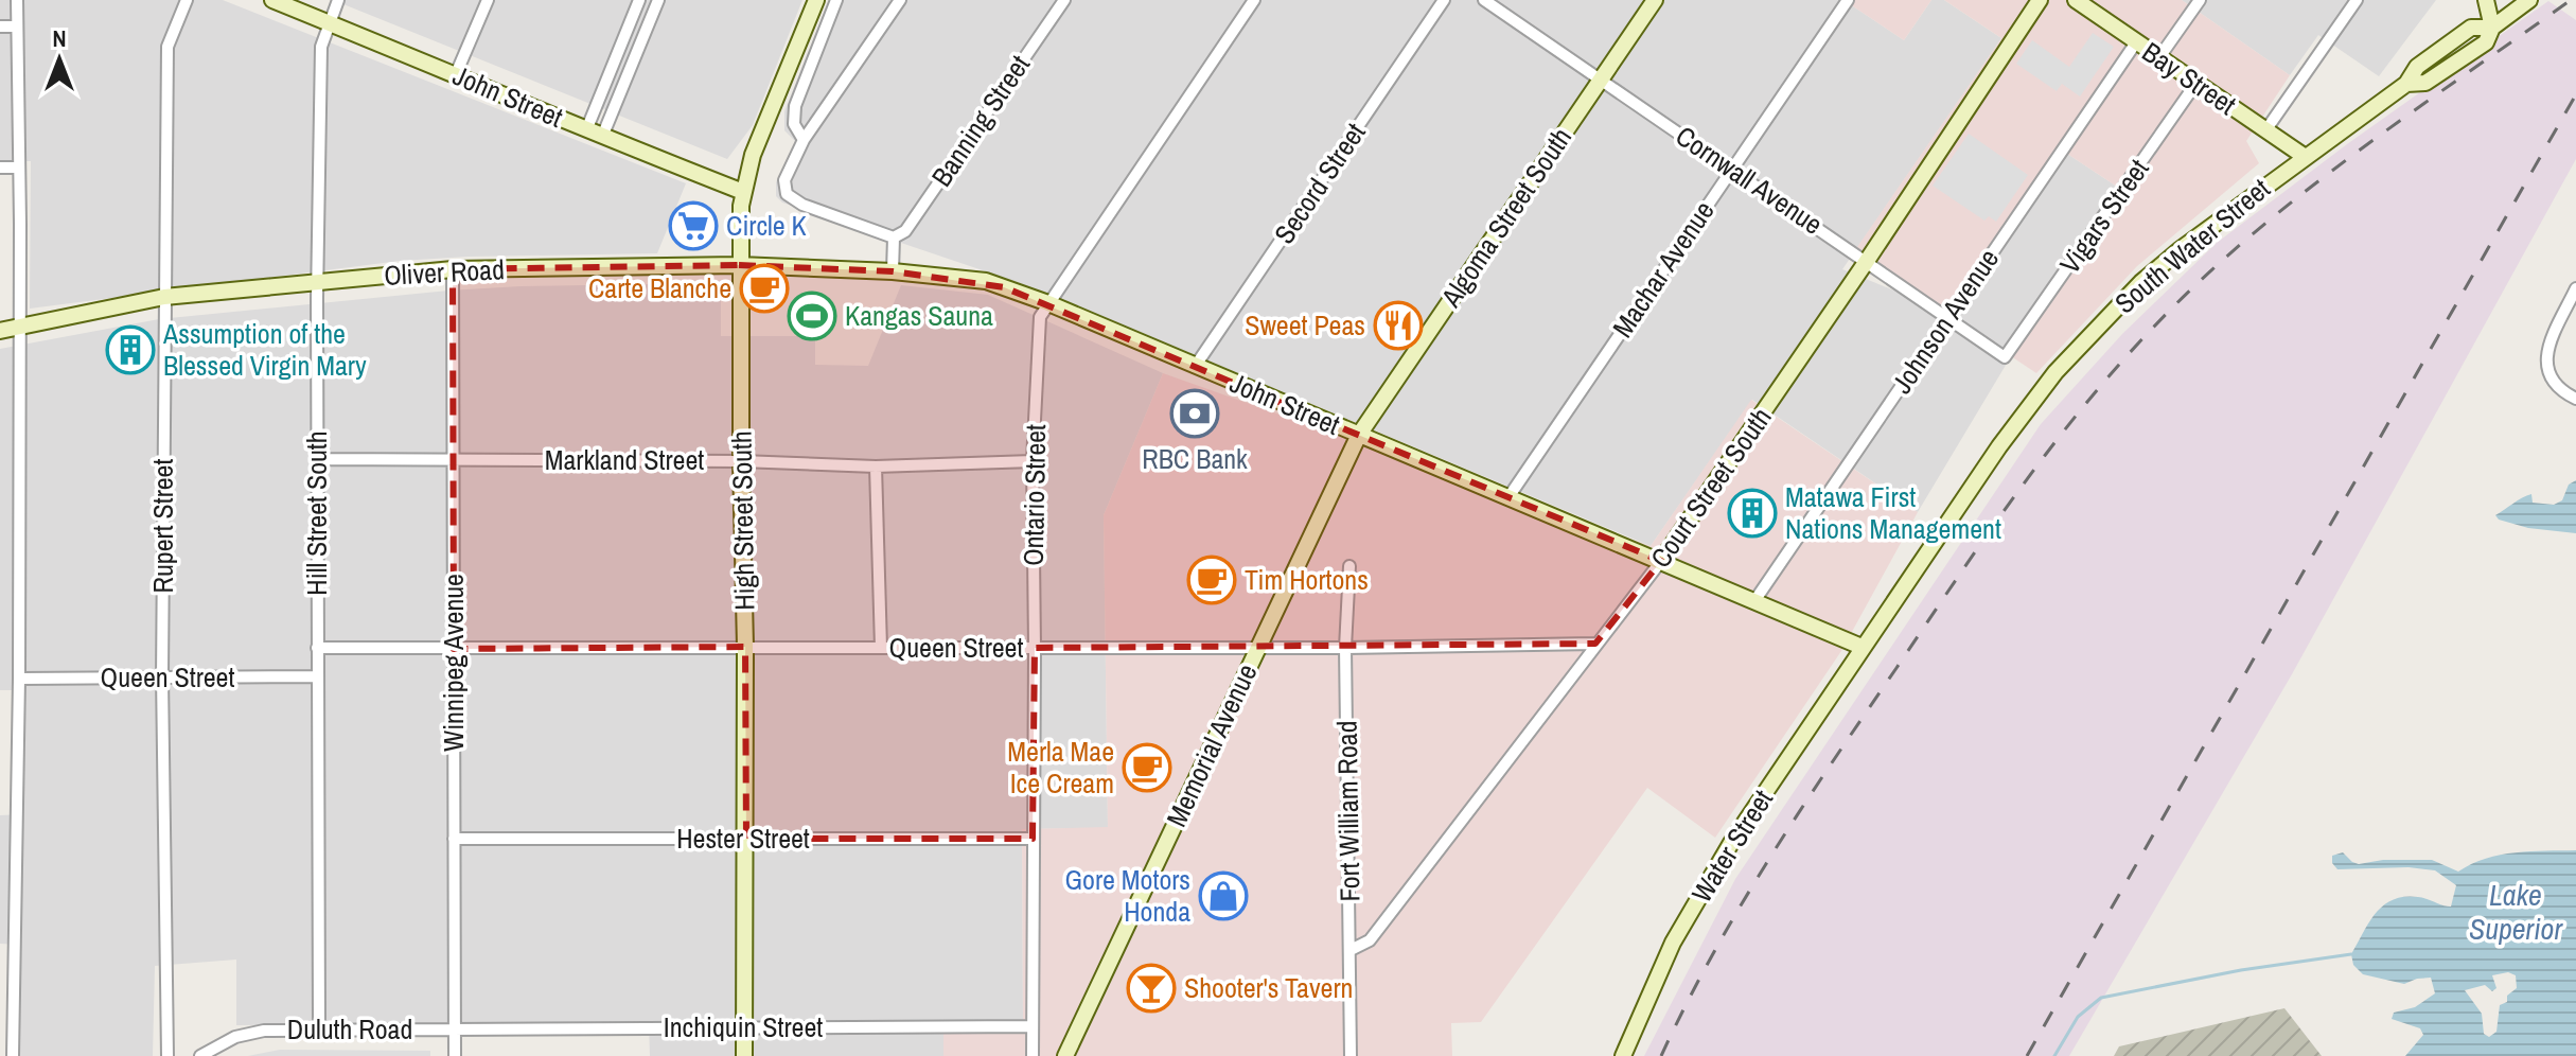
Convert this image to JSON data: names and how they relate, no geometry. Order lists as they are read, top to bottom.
{
  "streets": {
    "main road": [
      "Bay Street",
      "John Street",
      "Algoma Street South",
      "South Water Street",
      "Oliver Road",
      "Court Street South",
      "High Street South",
      "Memorial Avenue",
      "Water Street"
    ],
    "street": [
      "Banning Street",
      "Cornwall Avenue",
      "Secord Street",
      "Vigars Street",
      "Machar Avenue",
      "Johnson Avenue",
      "Markland Street",
      "Ontario Street",
      "Hill Street South",
      "Rupert Street",
      "Queen Street",
      "Winnipeg Avenue",
      "Fort William Road",
      "Hester Street",
      "Inchiquin Street",
      "Duluth Road"
    ]
  },
  "crossings": [
    ["Bay Street", "Vigars Street"],
    ["Bay Street", "South Water Street"],
    ["Bay Street", "Johnson Avenue"],
    ["John Street", "Secord Street"],
    ["John Street", "Algoma Street South"],
    ["John Street", "South Water Street"],
    ["John Street", "Machar Avenue"],
    ["John Street", "Oliver Road"],
    ["John Street", "Johnson Avenue"],
    ["John Street", "Court Street South"],
    ["John Street", "Ontario Street"],
    ["John Street", "Hill Street South"],
    ["John Street", "High Street South"],
    ["John Street", "Memorial Avenue"],
    ["John Street", "Water Street"],
    ["Cornwall Avenue", "Vigars Street"],
    ["Cornwall Avenue", "Algoma Street South"],
    ["Cornwall Avenue", "Machar Avenue"],
    ["Cornwall Avenue", "Johnson Avenue"],
    ["Cornwall Avenue", "Court Street South"],
    ["Algoma Street South", "Memorial Avenue"],
    ["South Water Street", "Water Street"],
    ["Oliver Road", "Hill Street South"],
    ["Oliver Road", "High Street South"],
    ["Oliver Road", "Rupert Street"],
    ["Oliver Road", "Winnipeg Avenue"],
    ["Markland Street", "Ontario Street"],
    ["Markland Street", "Hill Street South"],
    ["Markland Street", "High Street South"],
    ["Markland Street", "Winnipeg Avenue"],
    ["Court Street South", "Queen Street"],
    ["Court Street South", "Fort William Road"],
    ["Ontario Street", "Queen Street"],
    ["Ontario Street", "Hester Street"],
    ["Ontario Street", "Inchiquin Street"],
    ["Hill Street South", "Queen Street"],
    ["Hill Street South", "Duluth Road"],
    ["High Street South", "Queen Street"],
    ["High Street South", "Hester Street"],
    ["High Street South", "Inchiquin Street"],
    ["Rupert Street", "Queen Street"],
    ["Queen Street", "Winnipeg Avenue"],
    ["Queen Street", "Memorial Avenue"],
    ["Queen Street", "Fort William Road"],
    ["Winnipeg Avenue", "Hester Street"],
    ["Winnipeg Avenue", "Inchiquin Street"],
    ["Winnipeg Avenue", "Duluth Road"],
    ["Inchiquin Street", "Duluth Road"]
  ],
  "water": ["Lake Superior"],
  "places": {
    "supermarket": ["Circle K"],
    "cafe": ["Carte Blanche", "Tim Hortons", "Merla Mae Ice Cream"],
    "sports": ["Kangas Sauna"],
    "restaurant": ["Sweet Peas"],
    "building": ["Assumption of the Blessed Virgin Mary", "Matawa First Nations Management"],
    "bank": ["RBC Bank"],
    "shop": ["Gore Motors Honda"],
    "bar": ["Shooter's Tavern"]
  },
  "north": "top"
}
